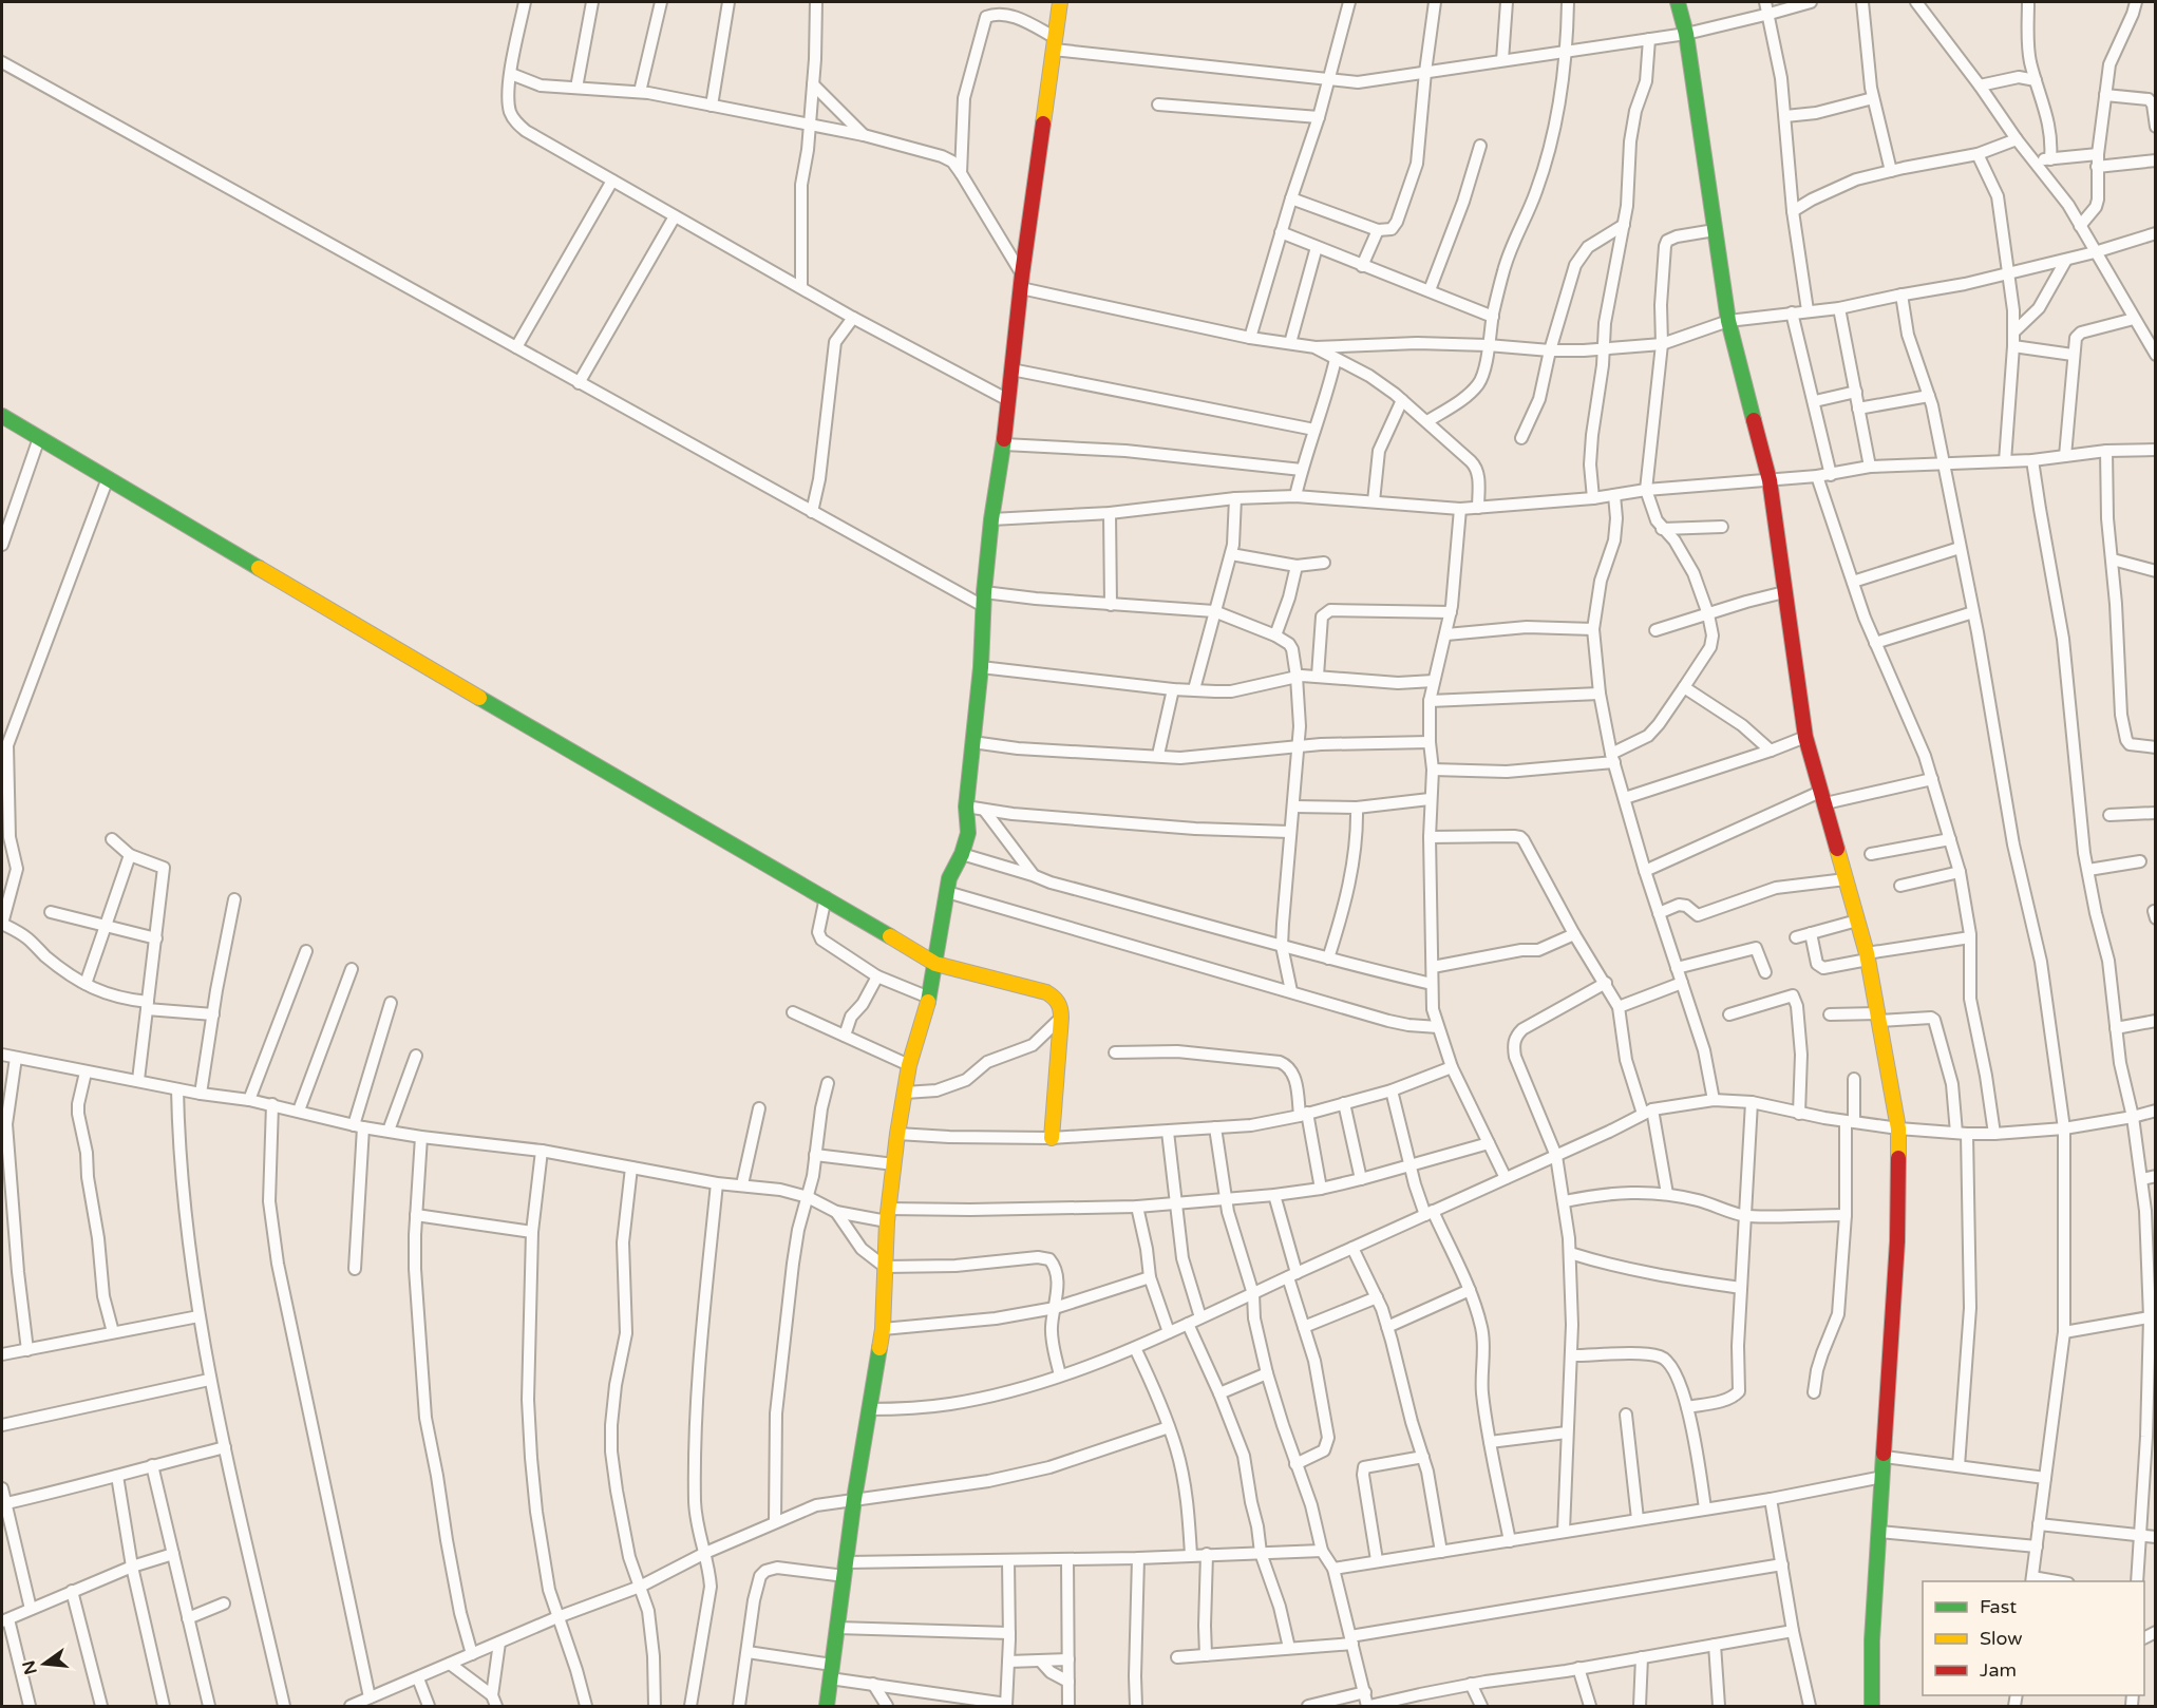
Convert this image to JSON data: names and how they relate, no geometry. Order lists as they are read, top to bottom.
{
  "legend": ["Fast", "Slow", "Jam"],
  "north": "left"
}
